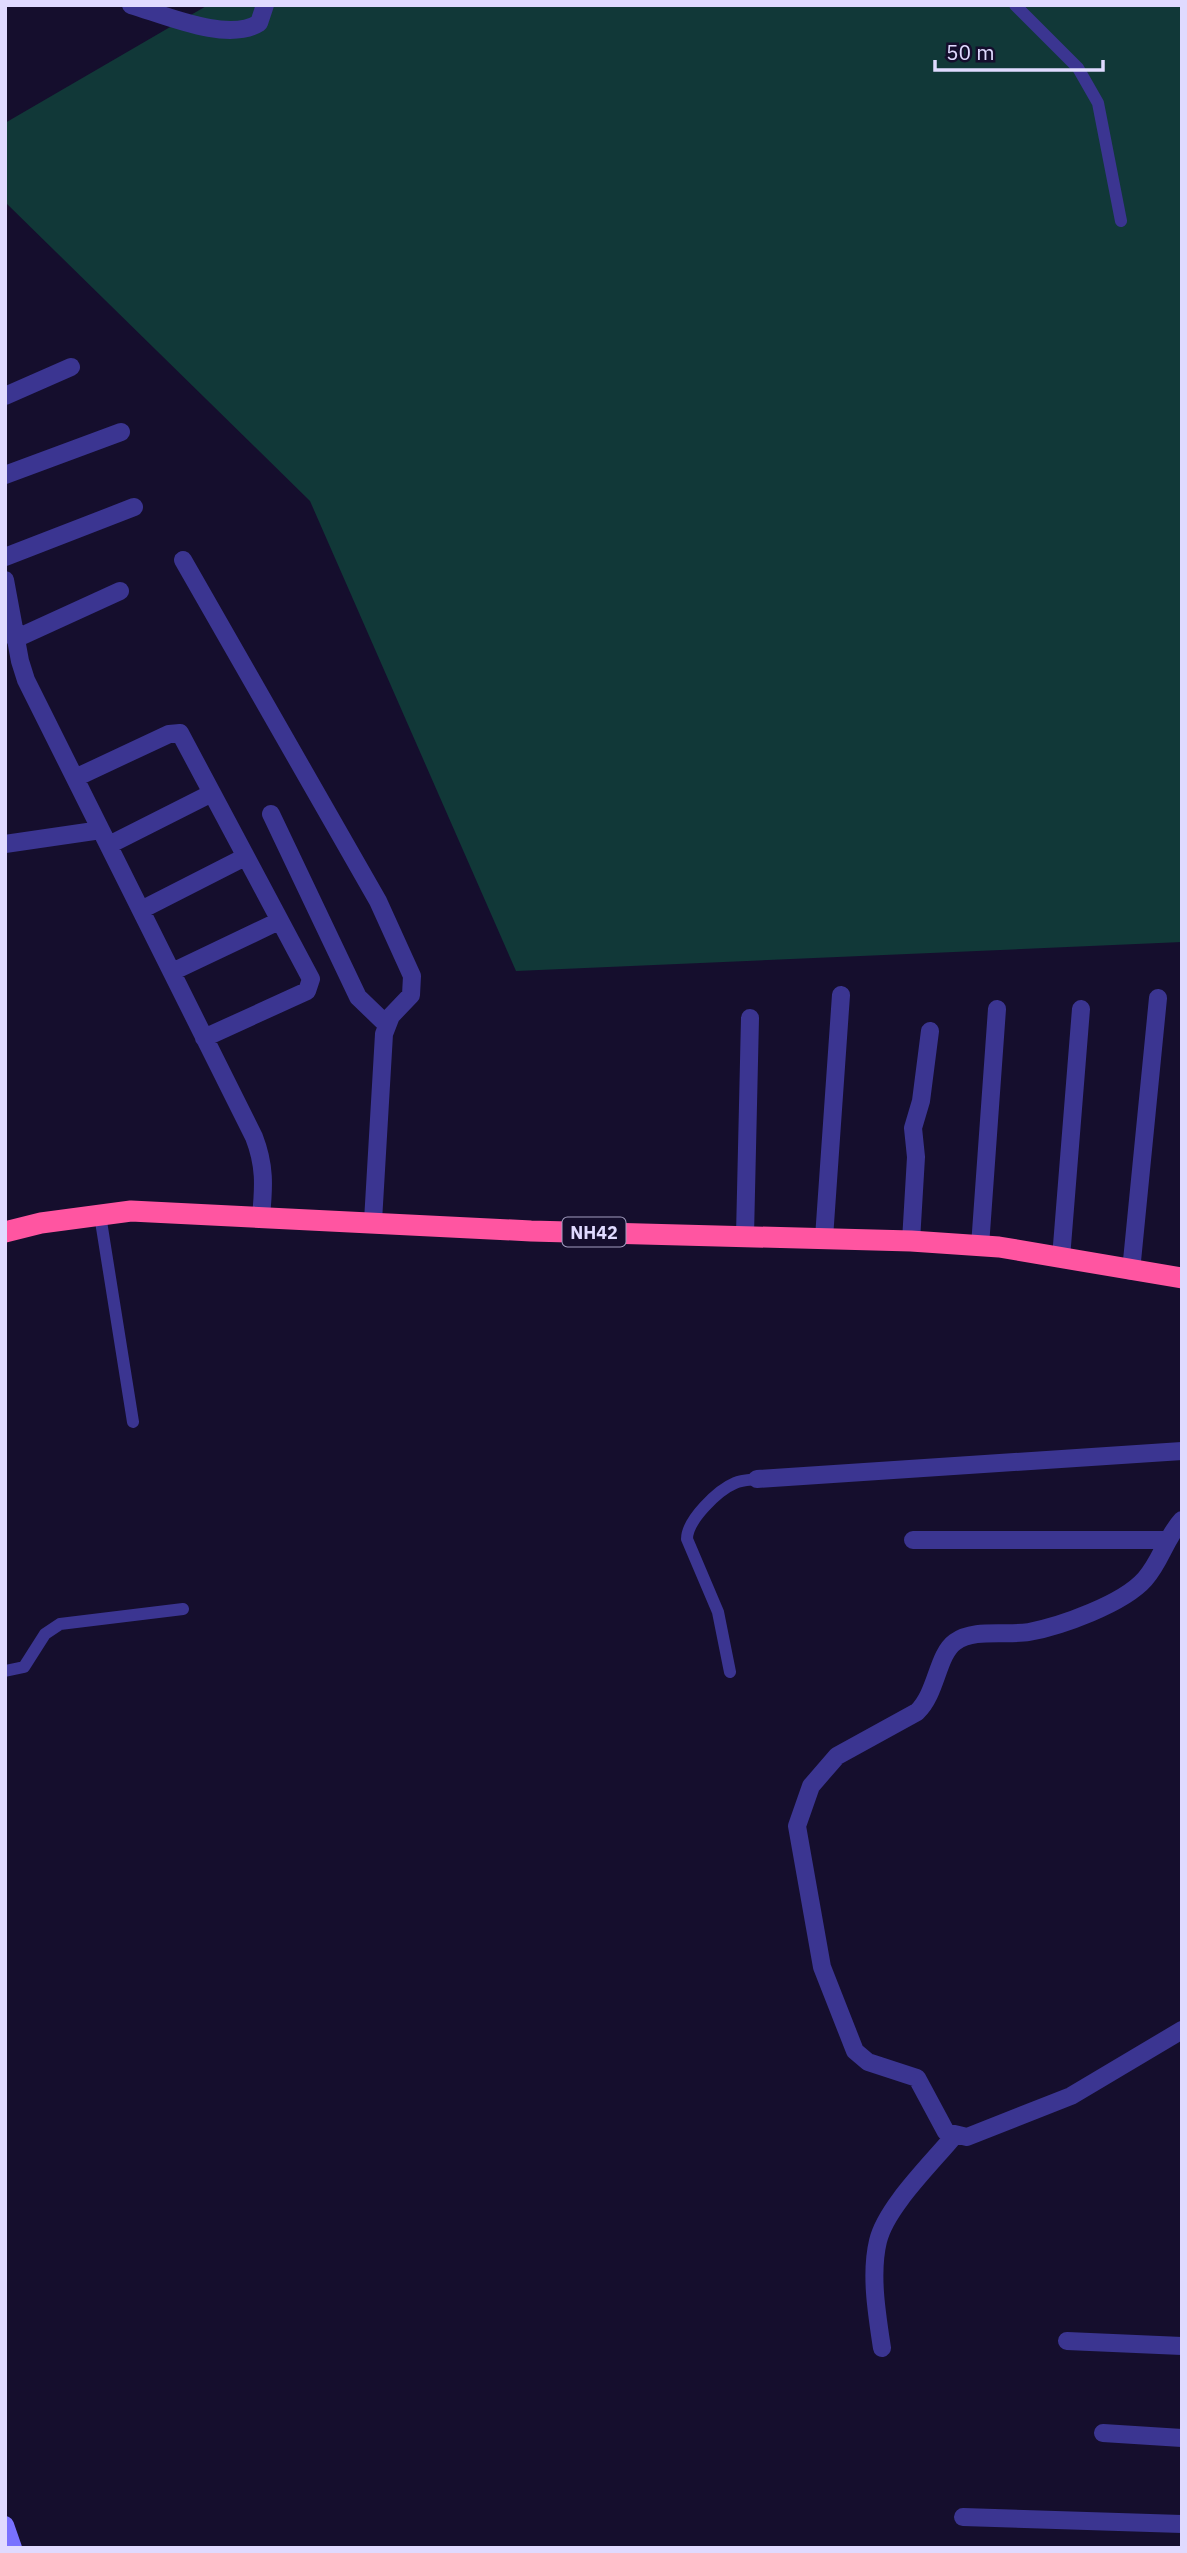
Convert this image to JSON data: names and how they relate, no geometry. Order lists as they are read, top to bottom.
{
  "streets": {
    "highway": ["NH42"]
  },
  "scale_bar": "50 m"
}
